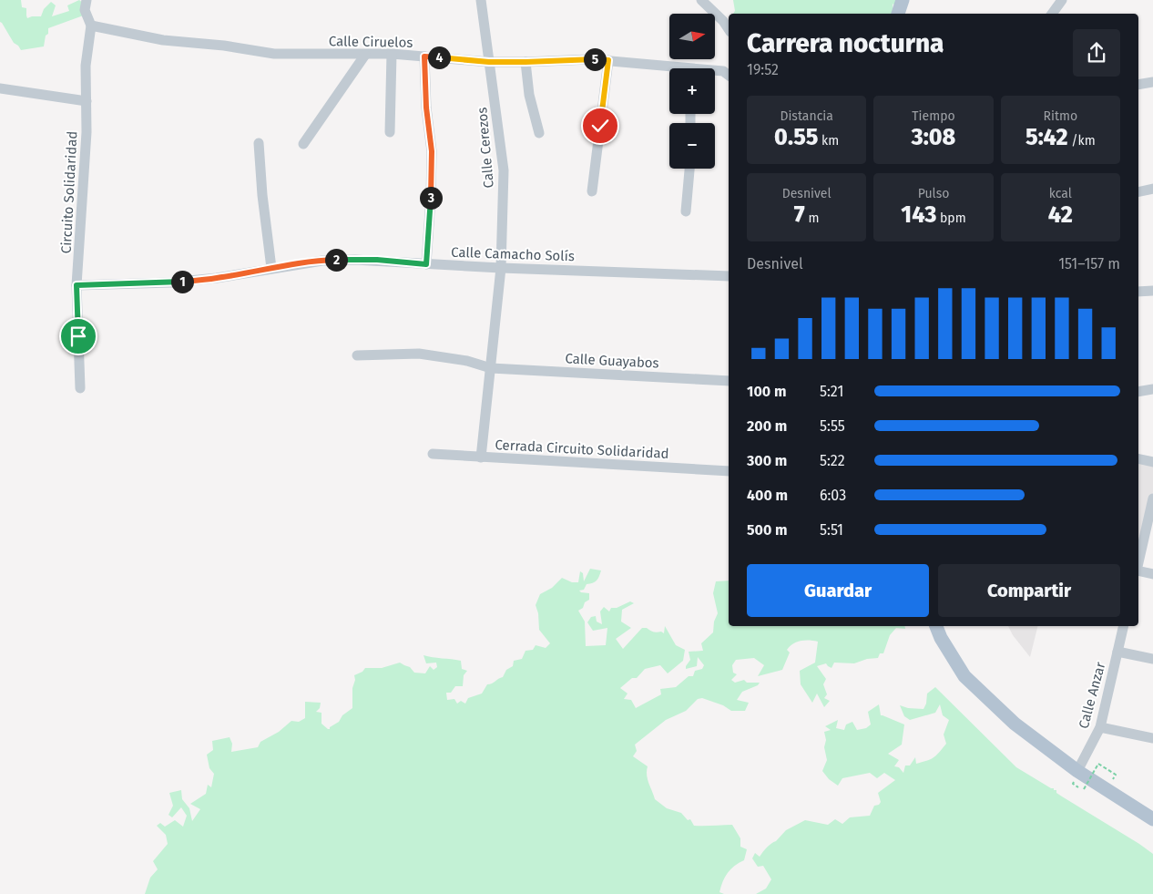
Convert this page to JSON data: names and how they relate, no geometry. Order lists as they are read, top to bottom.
{
  "streets": {
    "street": [
      "Calle Ciruelos",
      "Calle Cerezos",
      "Circuito Solidaridad",
      "Calle Camacho Solís",
      "Calle Guayabos",
      "Cerrada Circuito Solidaridad",
      "Calle Anzar"
    ]
  },
  "crossings": [
    ["Calle Ciruelos", "Calle Cerezos"],
    ["Calle Ciruelos", "Circuito Solidaridad"],
    ["Calle Cerezos", "Calle Camacho Solís"],
    ["Calle Cerezos", "Calle Guayabos"],
    ["Calle Cerezos", "Cerrada Circuito Solidaridad"],
    ["Circuito Solidaridad", "Calle Camacho Solís"]
  ],
  "north": "right",
  "page": {
    "map_buttons": ["+", "−"],
    "heading": ["Carrera nocturna", "19:52"],
    "pins": [
      "4",
      "5",
      "3",
      "2",
      "1"
    ],
    "stats": [
      ["Distancia", "0.55 km"],
      ["Tiempo", "3:08"],
      ["Ritmo", "5:42 /km"],
      ["Desnivel", "7 m"],
      ["Pulso", "143 bpm"],
      ["kcal", "42"]
    ],
    "chart": ["Desnivel", "151–157 m"],
    "list": [
      {
        "name": "100 m",
        "note": "5:21"
      },
      {
        "name": "200 m",
        "note": "5:55"
      },
      {
        "name": "300 m",
        "note": "5:22"
      },
      {
        "name": "400 m",
        "note": "6:03"
      },
      {
        "name": "500 m",
        "note": "5:51"
      }
    ],
    "buttons": ["Guardar", "Compartir"]
  }
}
